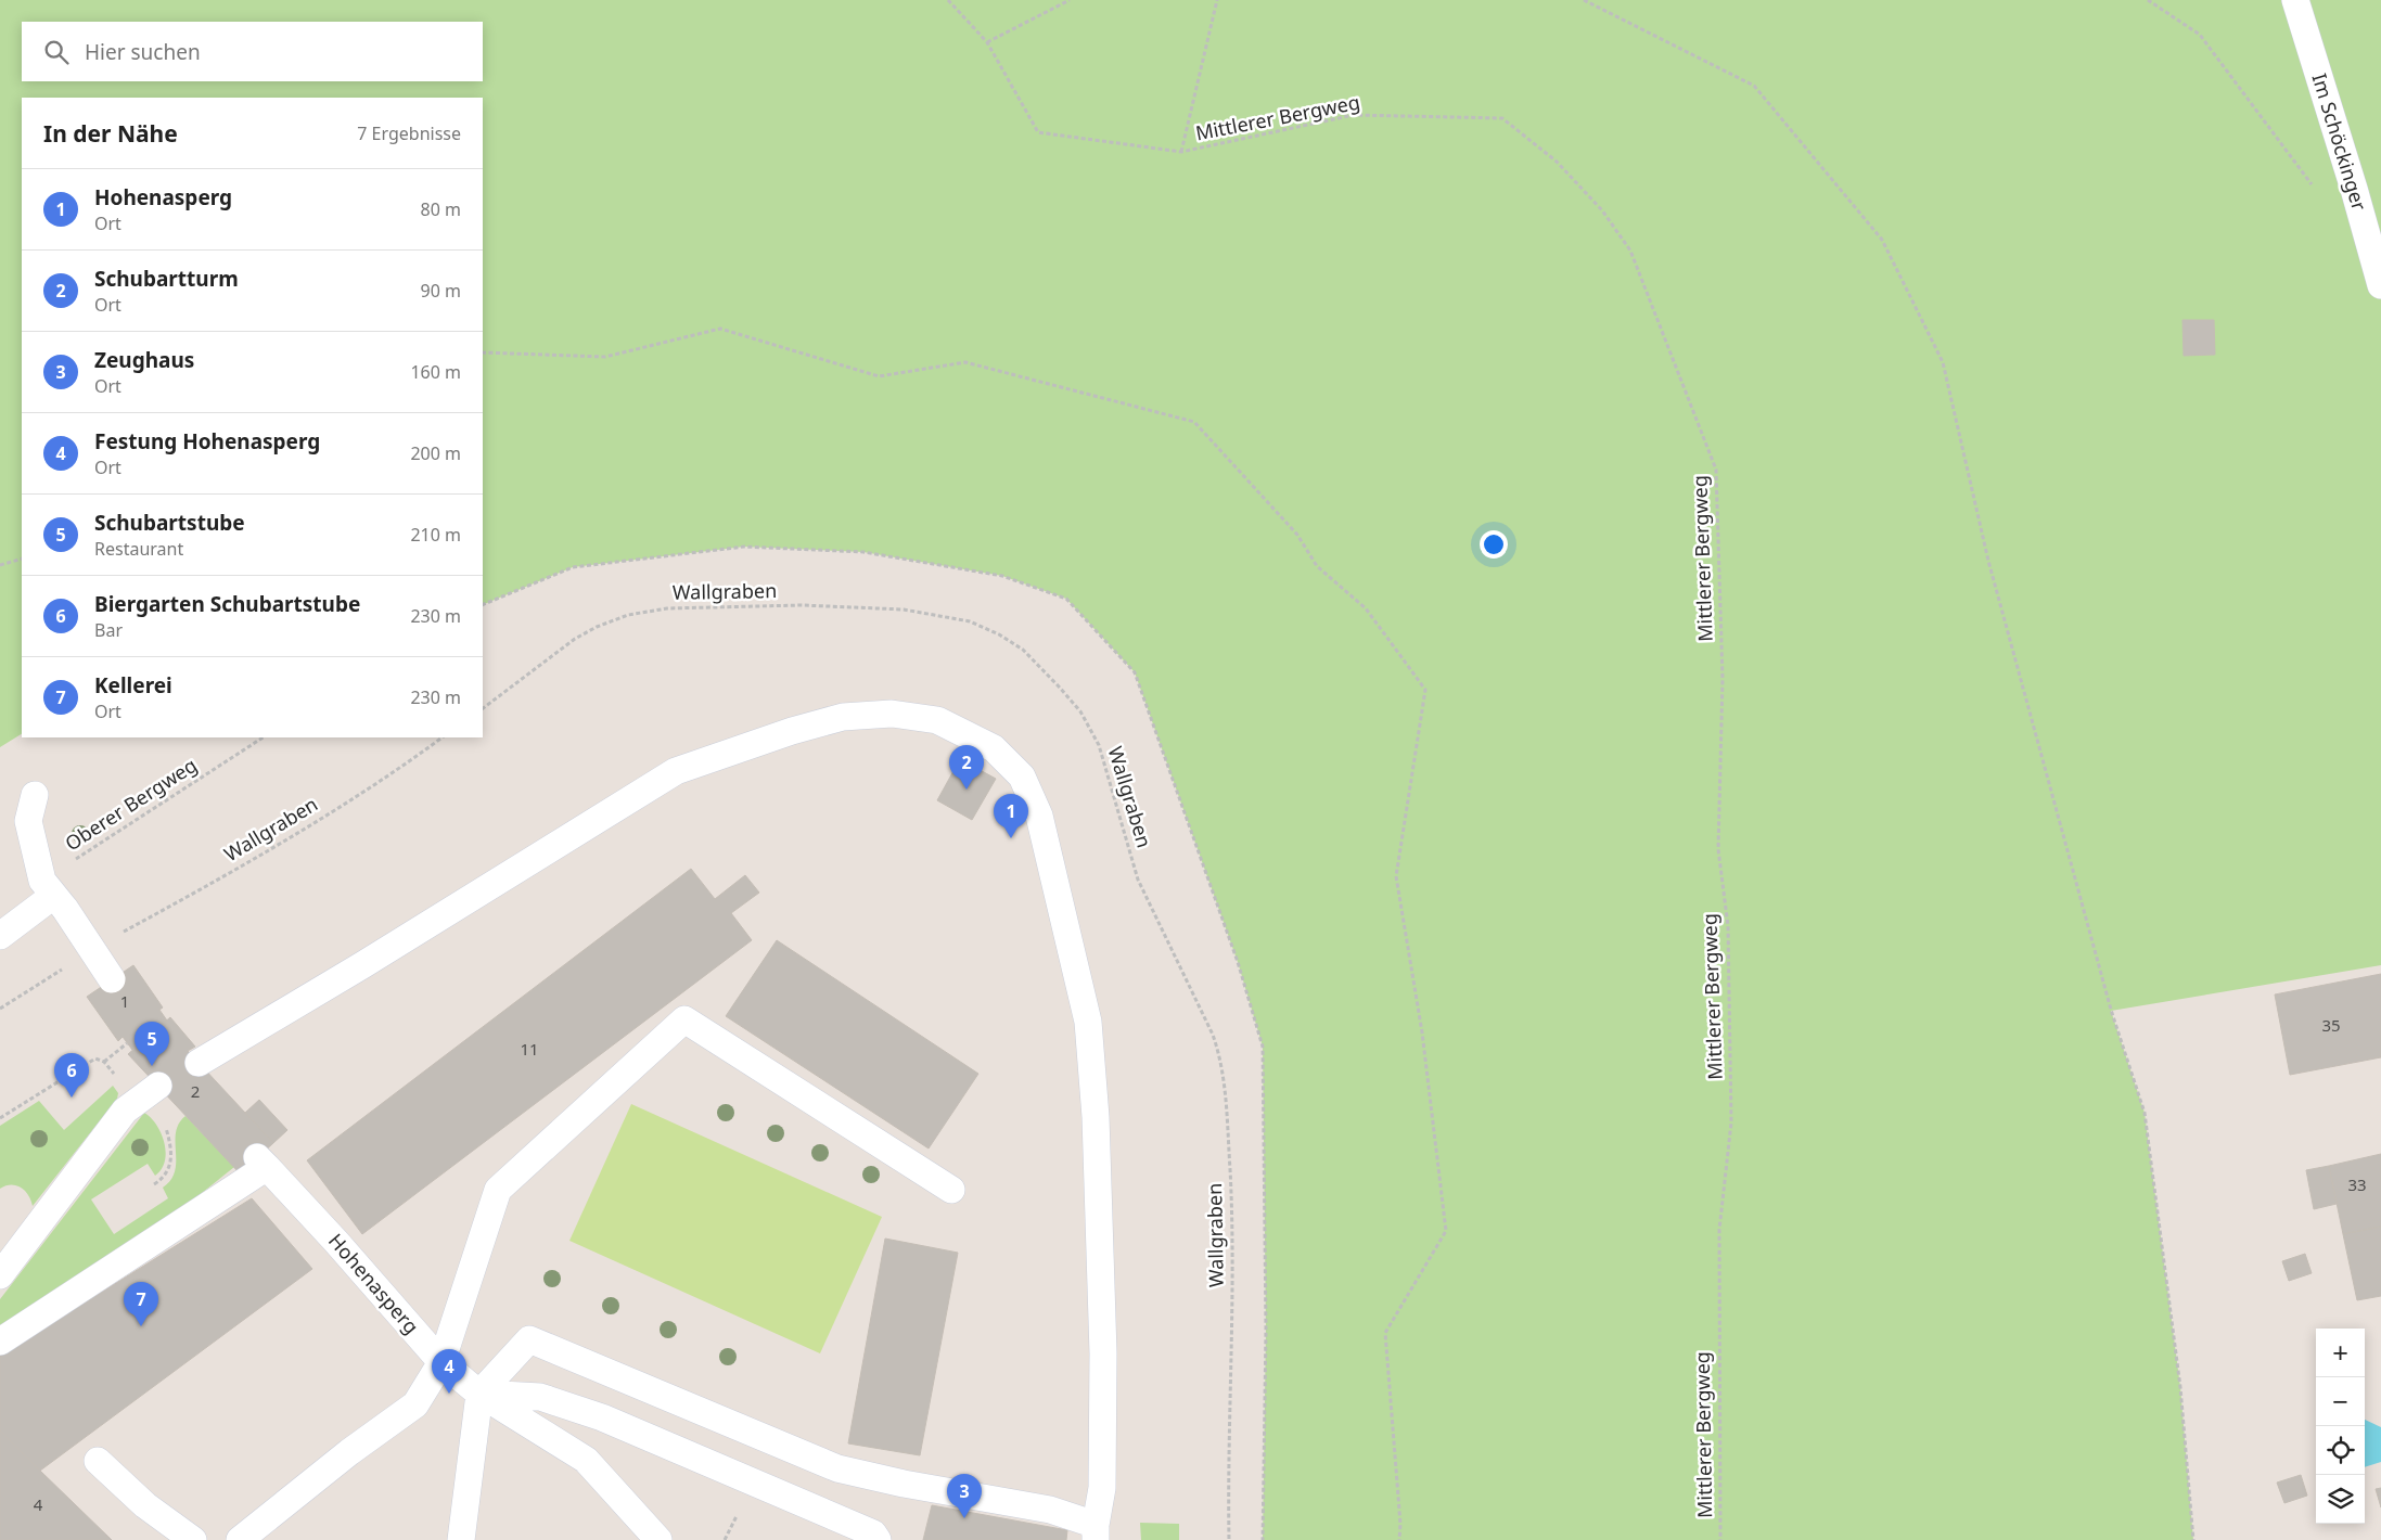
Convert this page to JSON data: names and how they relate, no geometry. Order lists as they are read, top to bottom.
{
  "streets": {
    "lane": ["Im Schöckinger", "Hohenasperg"],
    "path": ["Mittlerer Bergweg", "Wallgraben", "Oberer Bergweg"]
  },
  "house_numbers": [
    "1",
    "35",
    "11",
    "2",
    "33",
    "4"
  ],
  "page": {
    "search": "Hier suchen",
    "heading": ["In der Nähe", "7 Ergebnisse"],
    "list": [
      {
        "mark": "1",
        "name": "Hohenasperg",
        "note": "Ort",
        "value": "80 m"
      },
      {
        "mark": "2",
        "name": "Schubartturm",
        "note": "Ort",
        "value": "90 m"
      },
      {
        "mark": "3",
        "name": "Zeughaus",
        "note": "Ort",
        "value": "160 m"
      },
      {
        "mark": "4",
        "name": "Festung Hohenasperg",
        "note": "Ort",
        "value": "200 m"
      },
      {
        "mark": "5",
        "name": "Schubartstube",
        "note": "Restaurant",
        "value": "210 m"
      },
      {
        "mark": "6",
        "name": "Biergarten Schubartstube",
        "note": "Bar",
        "value": "230 m"
      },
      {
        "mark": "7",
        "name": "Kellerei",
        "note": "Ort",
        "value": "230 m"
      }
    ],
    "pins": [
      "2",
      "1",
      "5",
      "6",
      "7",
      "4",
      "3"
    ],
    "map_buttons": ["+", "−"]
  }
}
